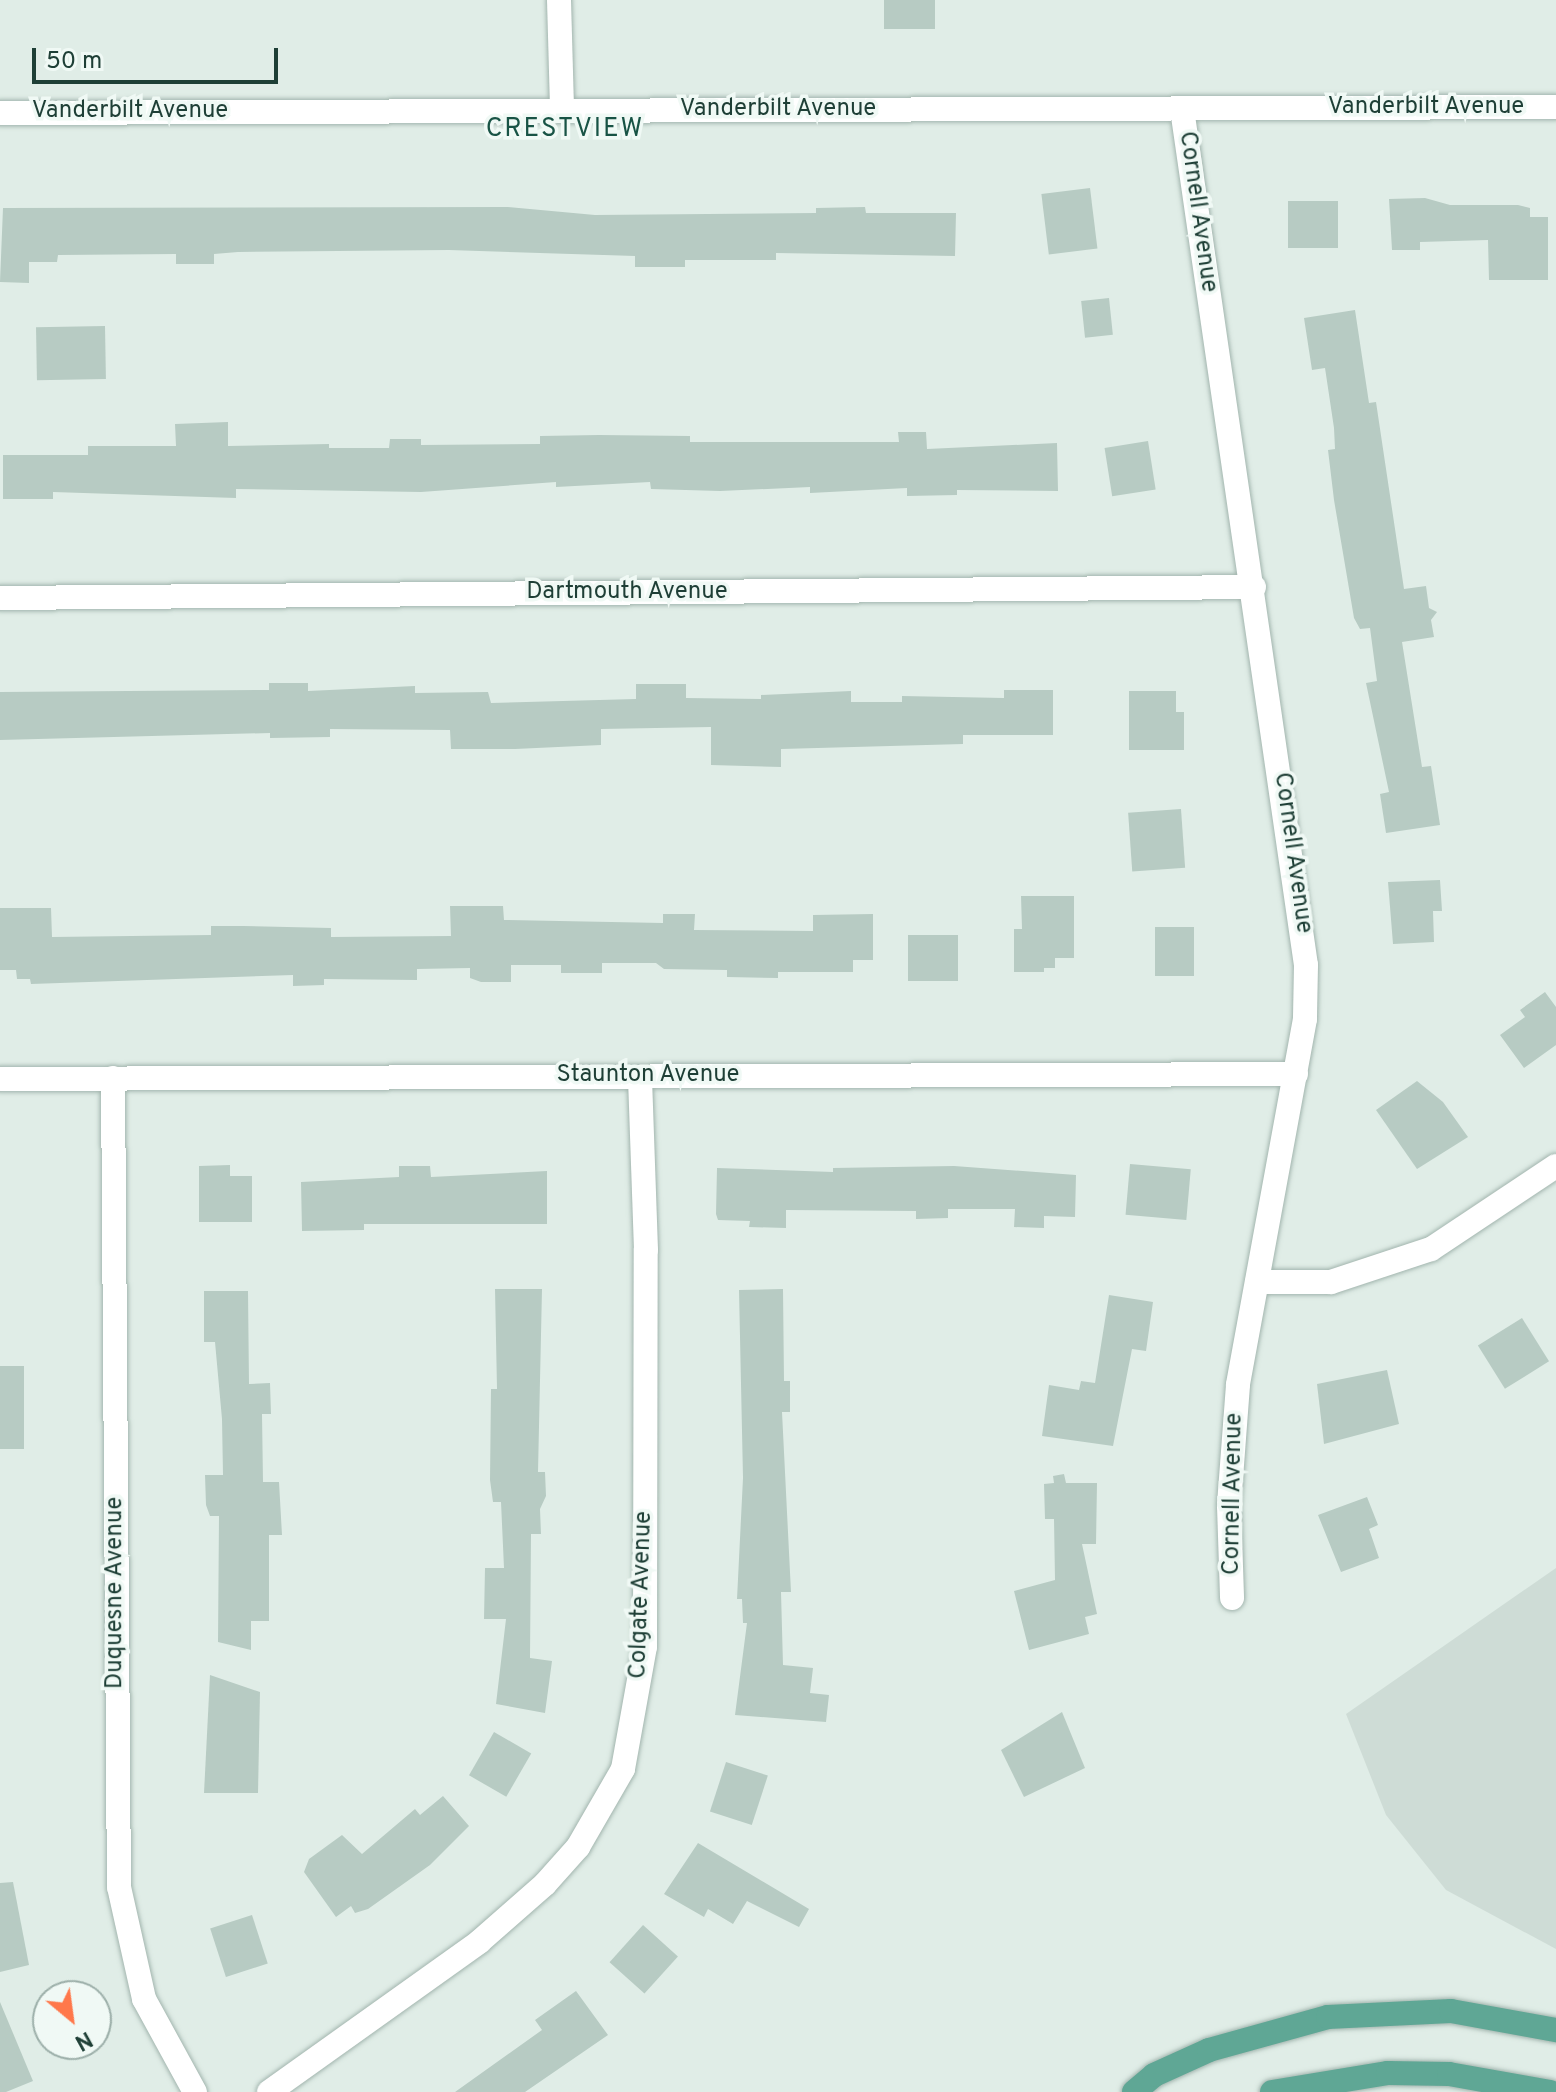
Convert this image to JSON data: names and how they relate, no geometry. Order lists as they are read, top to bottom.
{
  "streets": {
    "street": [
      "Vanderbilt Avenue",
      "Cornell Avenue",
      "Dartmouth Avenue",
      "Staunton Avenue",
      "Duquesne Avenue",
      "Colgate Avenue"
    ]
  },
  "crossings": [
    ["Vanderbilt Avenue", "Cornell Avenue"],
    ["Cornell Avenue", "Dartmouth Avenue"],
    ["Cornell Avenue", "Staunton Avenue"],
    ["Staunton Avenue", "Duquesne Avenue"],
    ["Staunton Avenue", "Colgate Avenue"]
  ],
  "districts": ["CRESTVIEW"],
  "scale_bar": "50 m",
  "north": "bottom right"
}
